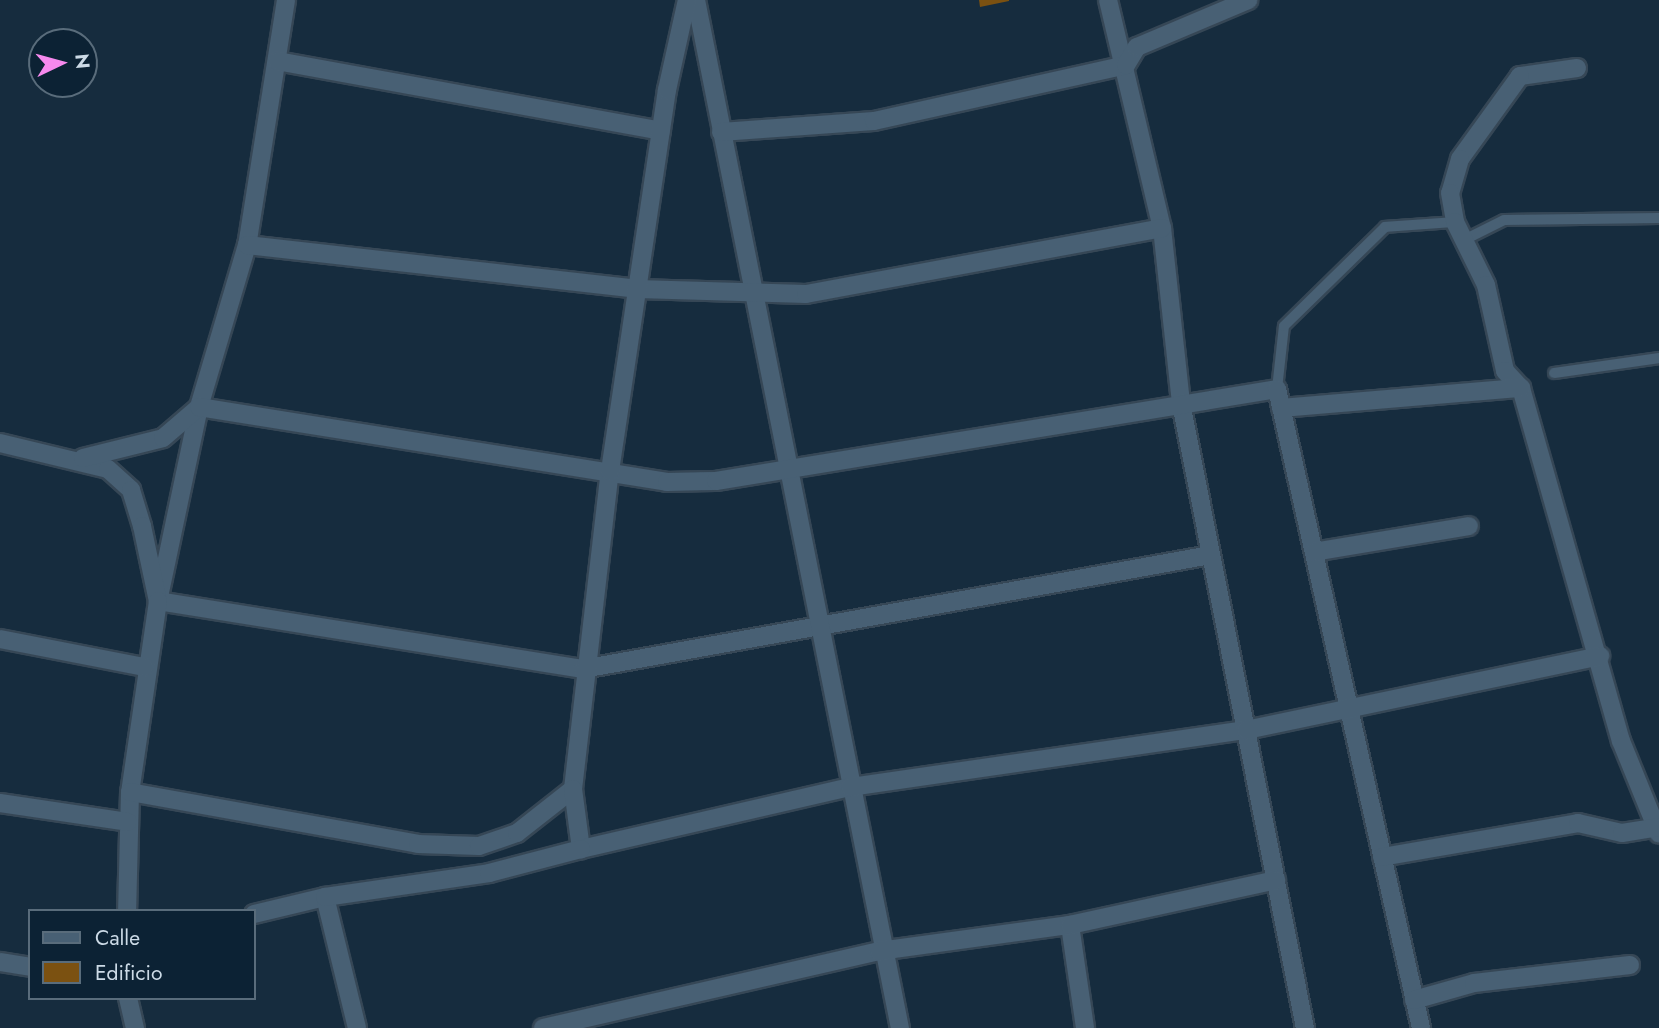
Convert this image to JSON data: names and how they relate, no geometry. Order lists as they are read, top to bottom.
{
  "legend": ["Calle", "Edificio"],
  "north": "right"
}
